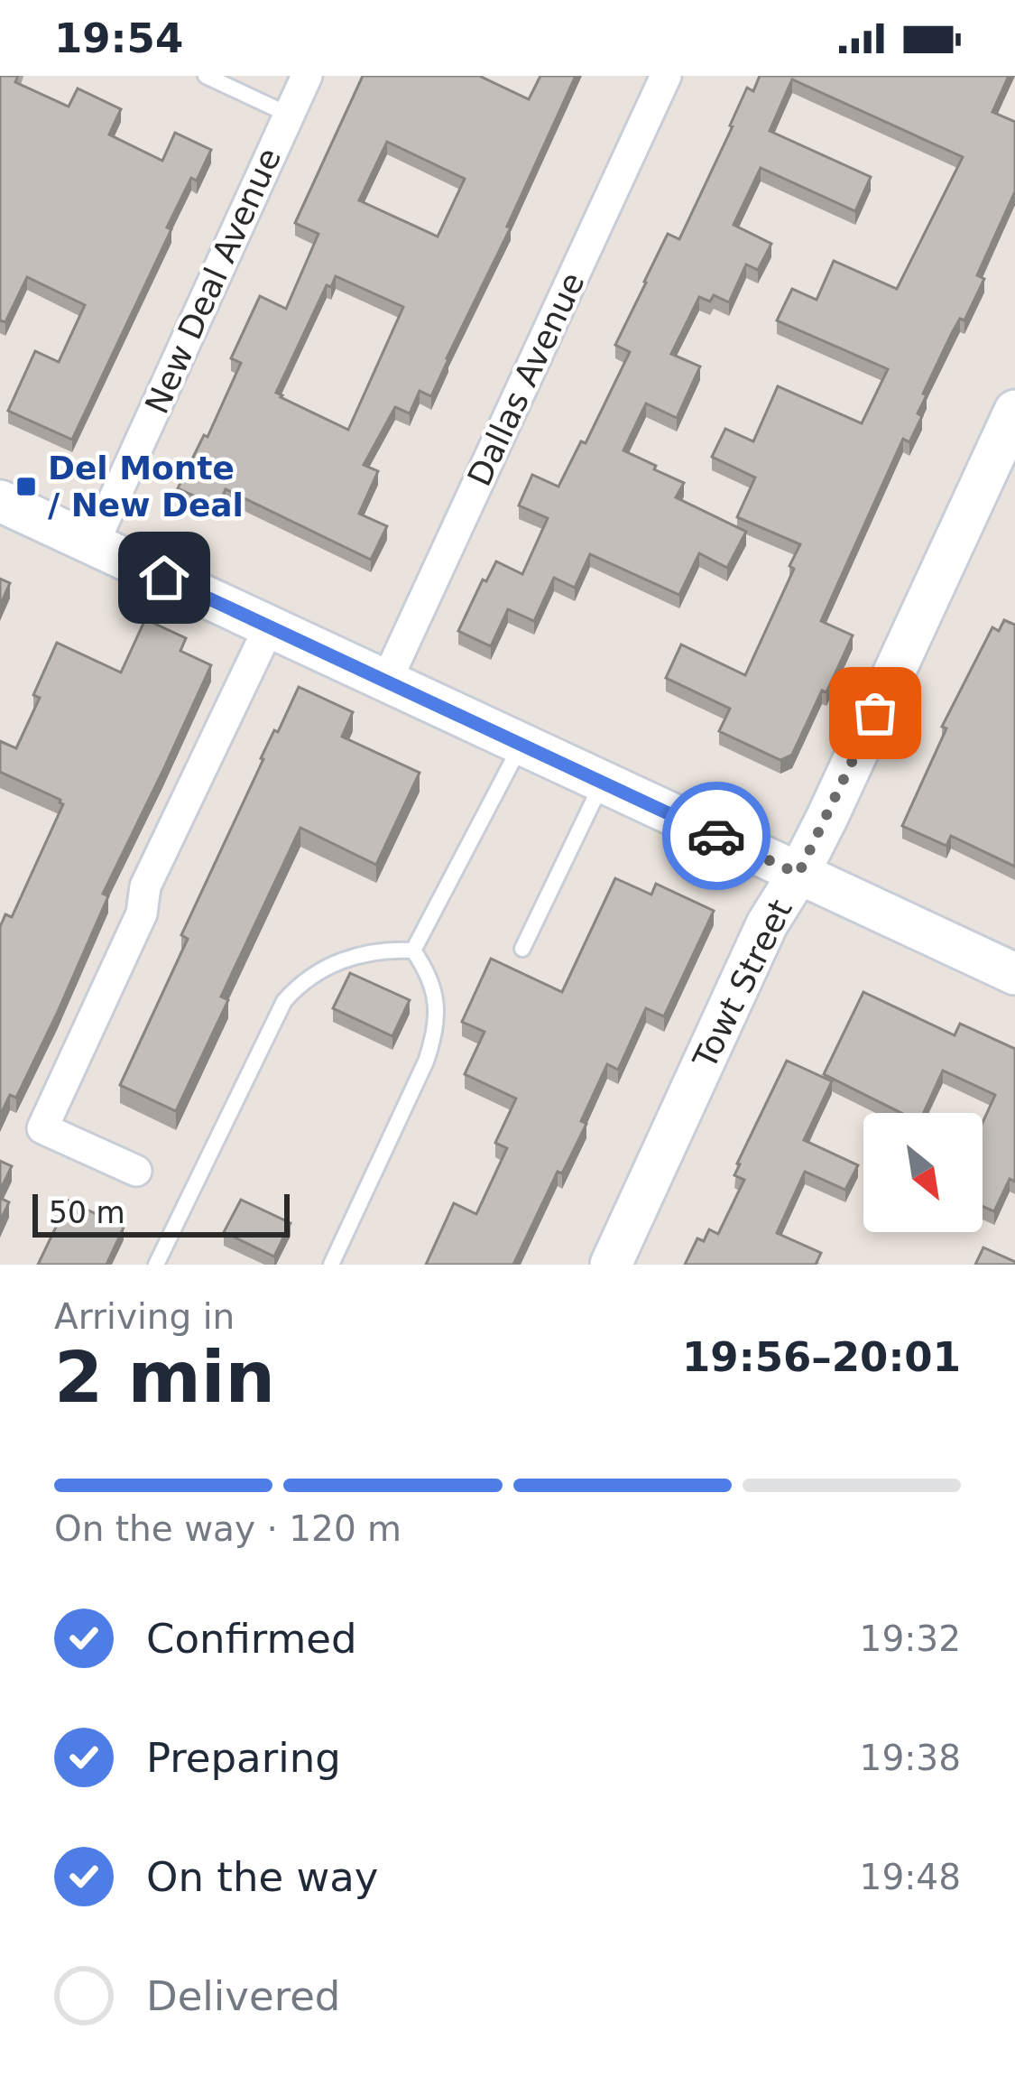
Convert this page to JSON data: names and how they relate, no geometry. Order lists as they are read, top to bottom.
{
  "streets": {
    "street": ["New Deal Avenue", "Dallas Avenue", "Towt Street"]
  },
  "places": {
    "transit": ["Del Monte / New Deal"]
  },
  "scale_bar": "50 m",
  "north": "bottom right",
  "page": {
    "status": "19:54",
    "scale": "50 m",
    "heading": ["2 min", "Arriving in", "19:56–20:01"],
    "bar": "On the way · 120 m",
    "list": [
      ["Confirmed", "19:32"],
      ["Preparing", "19:38"],
      ["On the way", "19:48"],
      "Delivered"
    ]
  }
}
